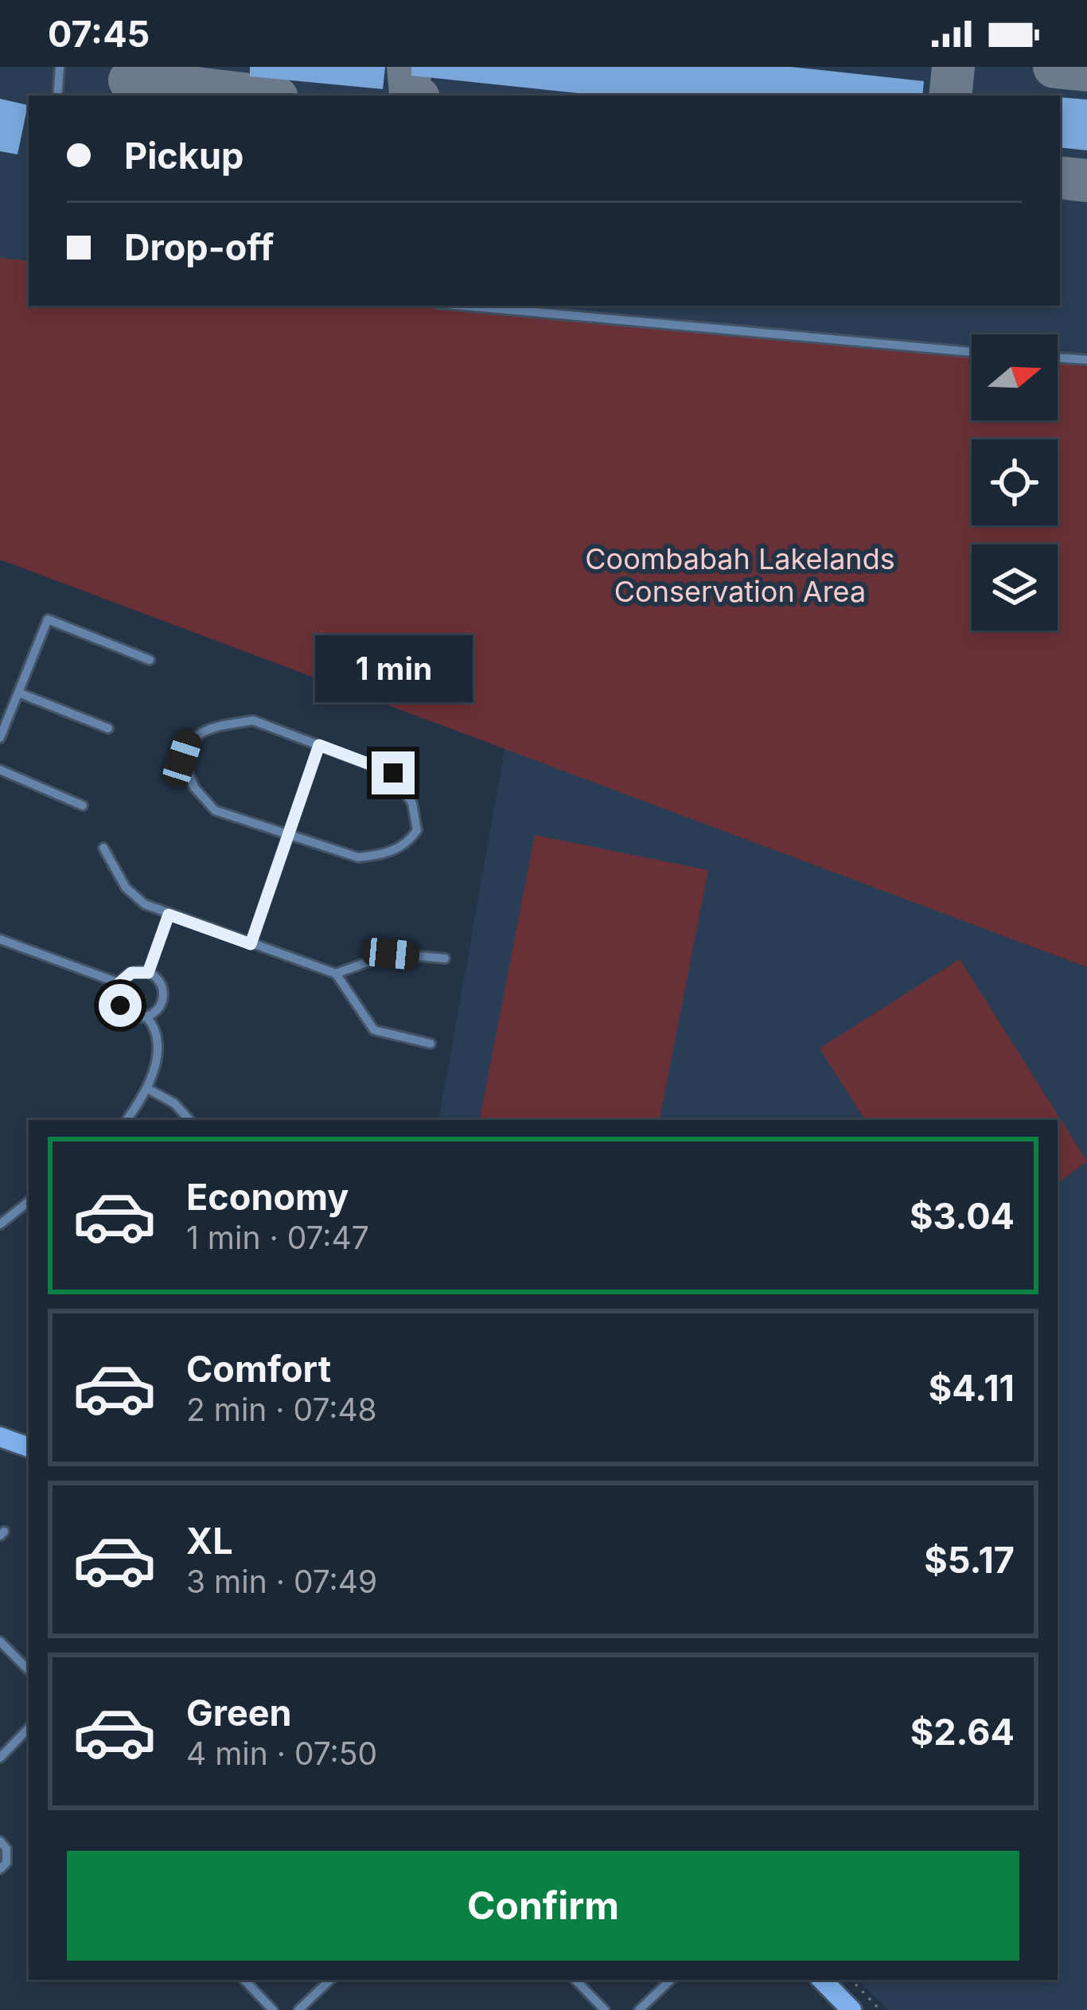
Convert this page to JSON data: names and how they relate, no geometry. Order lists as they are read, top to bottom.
{
  "parks": ["Coombabah Lakelands Conservation Area"],
  "north": "right",
  "page": {
    "status": "07:45",
    "banner": ["Pickup", "Drop-off"],
    "bubble": "1 min",
    "list": [
      {
        "name": "Economy",
        "note": "1 min · 07:47",
        "value": "$3.04"
      },
      {
        "name": "Comfort",
        "note": "2 min · 07:48",
        "value": "$4.11"
      },
      {
        "name": "XL",
        "note": "3 min · 07:49",
        "value": "$5.17"
      },
      {
        "name": "Green",
        "note": "4 min · 07:50",
        "value": "$2.64"
      }
    ],
    "buttons": "Confirm"
  }
}
